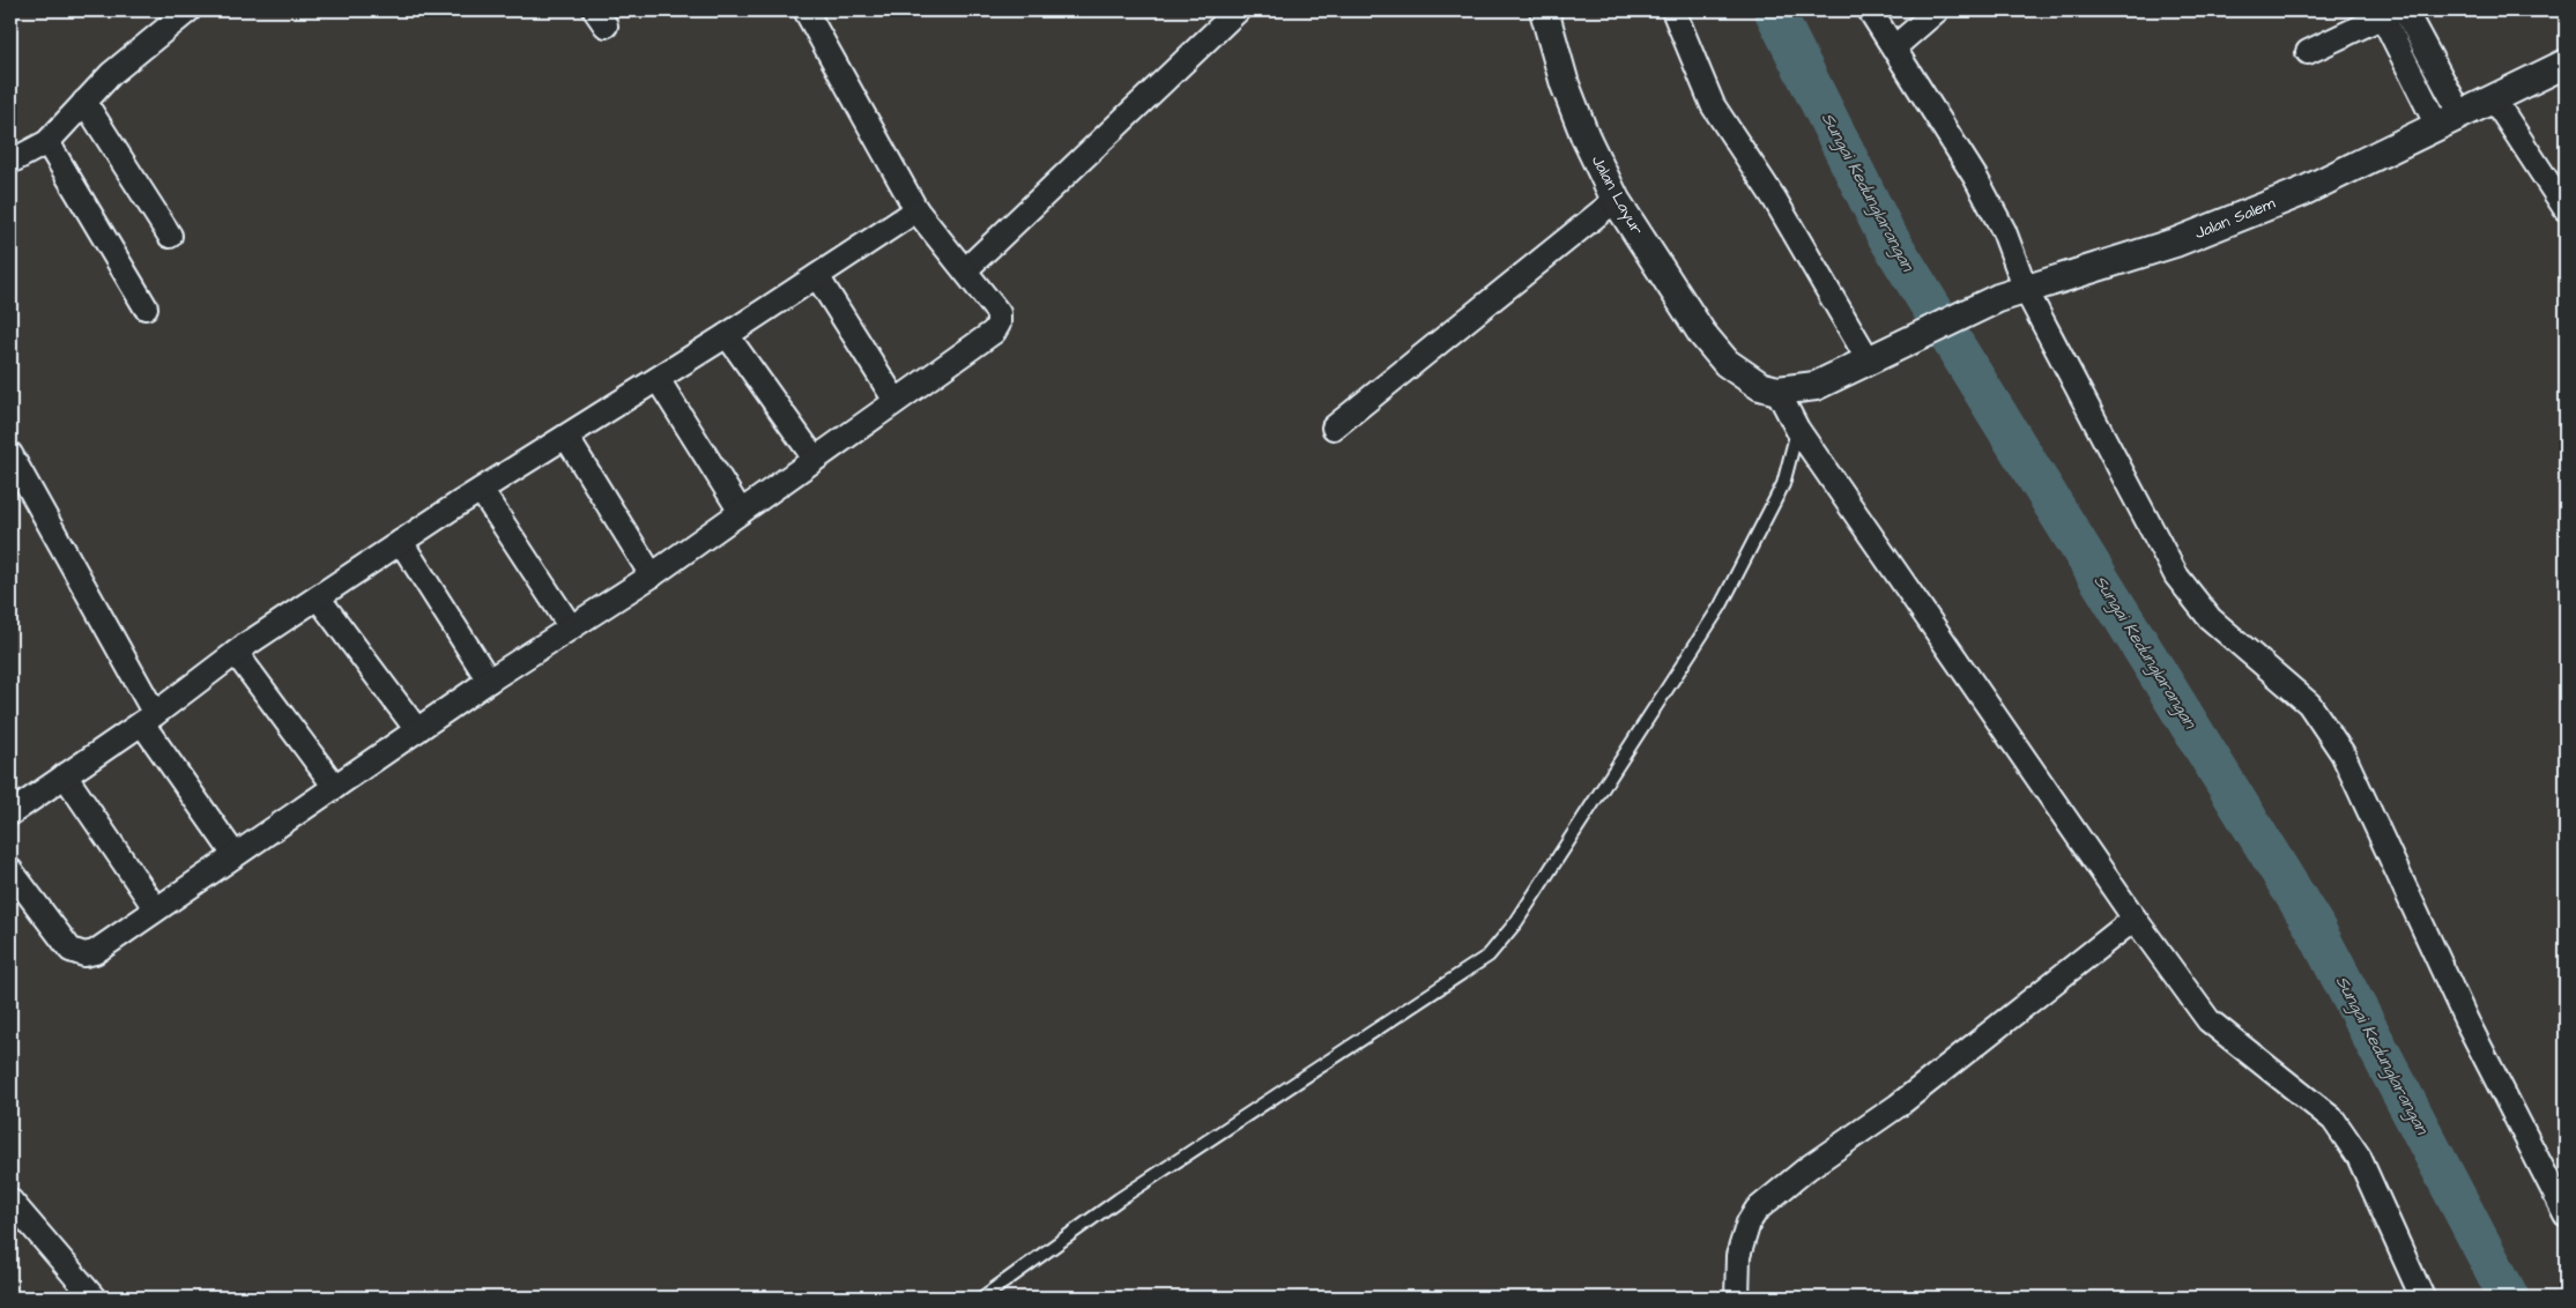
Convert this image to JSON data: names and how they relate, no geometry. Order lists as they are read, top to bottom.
{
  "streets": {
    "street": ["Jalan Layur", "Jalan Salem"]
  },
  "crossings": [
    ["Jalan Layur", "Jalan Salem"]
  ],
  "water": ["Sungai Kedunglarangan"]
}
